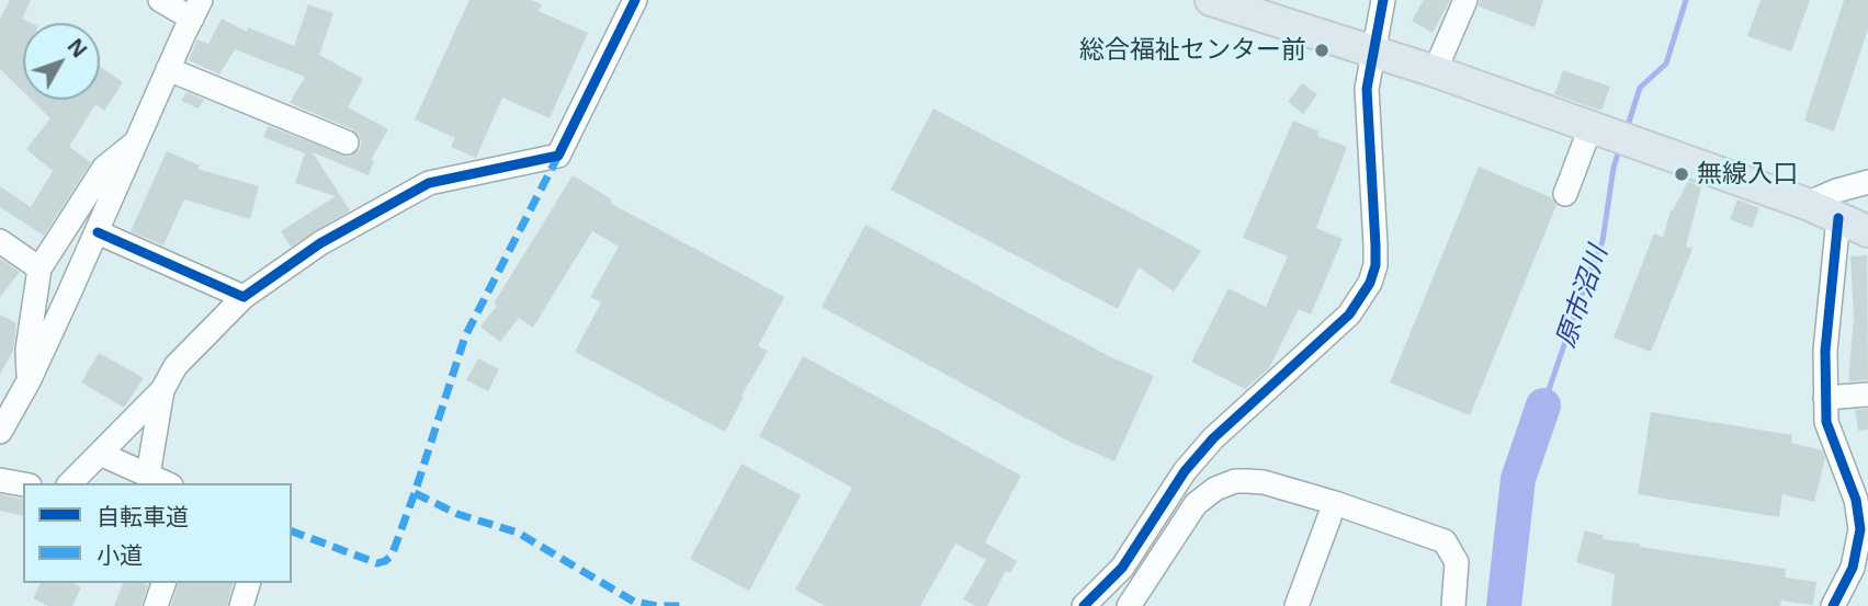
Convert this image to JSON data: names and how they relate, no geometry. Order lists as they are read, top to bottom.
{
  "water": ["原市沼川"],
  "places": ["総合福祉センター前", "無線入口"],
  "legend": ["自転車道", "小道"],
  "north": "top right"
}
